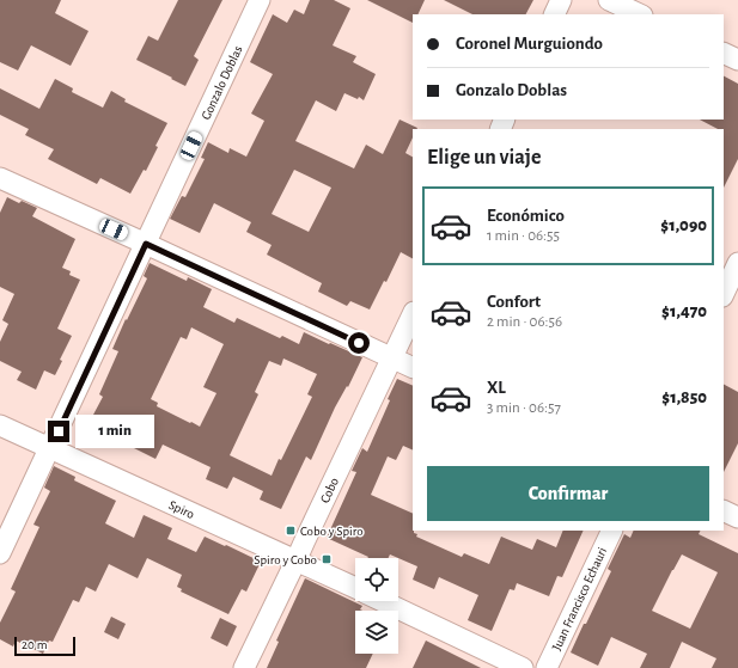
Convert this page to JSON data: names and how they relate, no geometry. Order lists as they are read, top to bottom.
{
  "streets": {
    "street": [
      "Gonzalo Doblas",
      "Cobo",
      "Spiro",
      "Juan Francisco Echauri"
    ]
  },
  "crossings": [
    ["Gonzalo Doblas", "Spiro"],
    ["Cobo", "Spiro"]
  ],
  "places": {
    "transit": ["Cobo y Spiro", "Spiro y Cobo"]
  },
  "scale_bar": "20 m",
  "page": {
    "banner": ["Coronel Murguiondo", "Gonzalo Doblas"],
    "heading": "Elige un viaje",
    "list": [
      {
        "name": "Económico",
        "note": "1 min · 06:55",
        "value": "$1,090"
      },
      {
        "name": "Confort",
        "note": "2 min · 06:56",
        "value": "$1,470"
      },
      {
        "name": "XL",
        "note": "3 min · 06:57",
        "value": "$1,850"
      }
    ],
    "bubble": "1 min",
    "buttons": "Confirmar",
    "scale": "20 m"
  }
}
